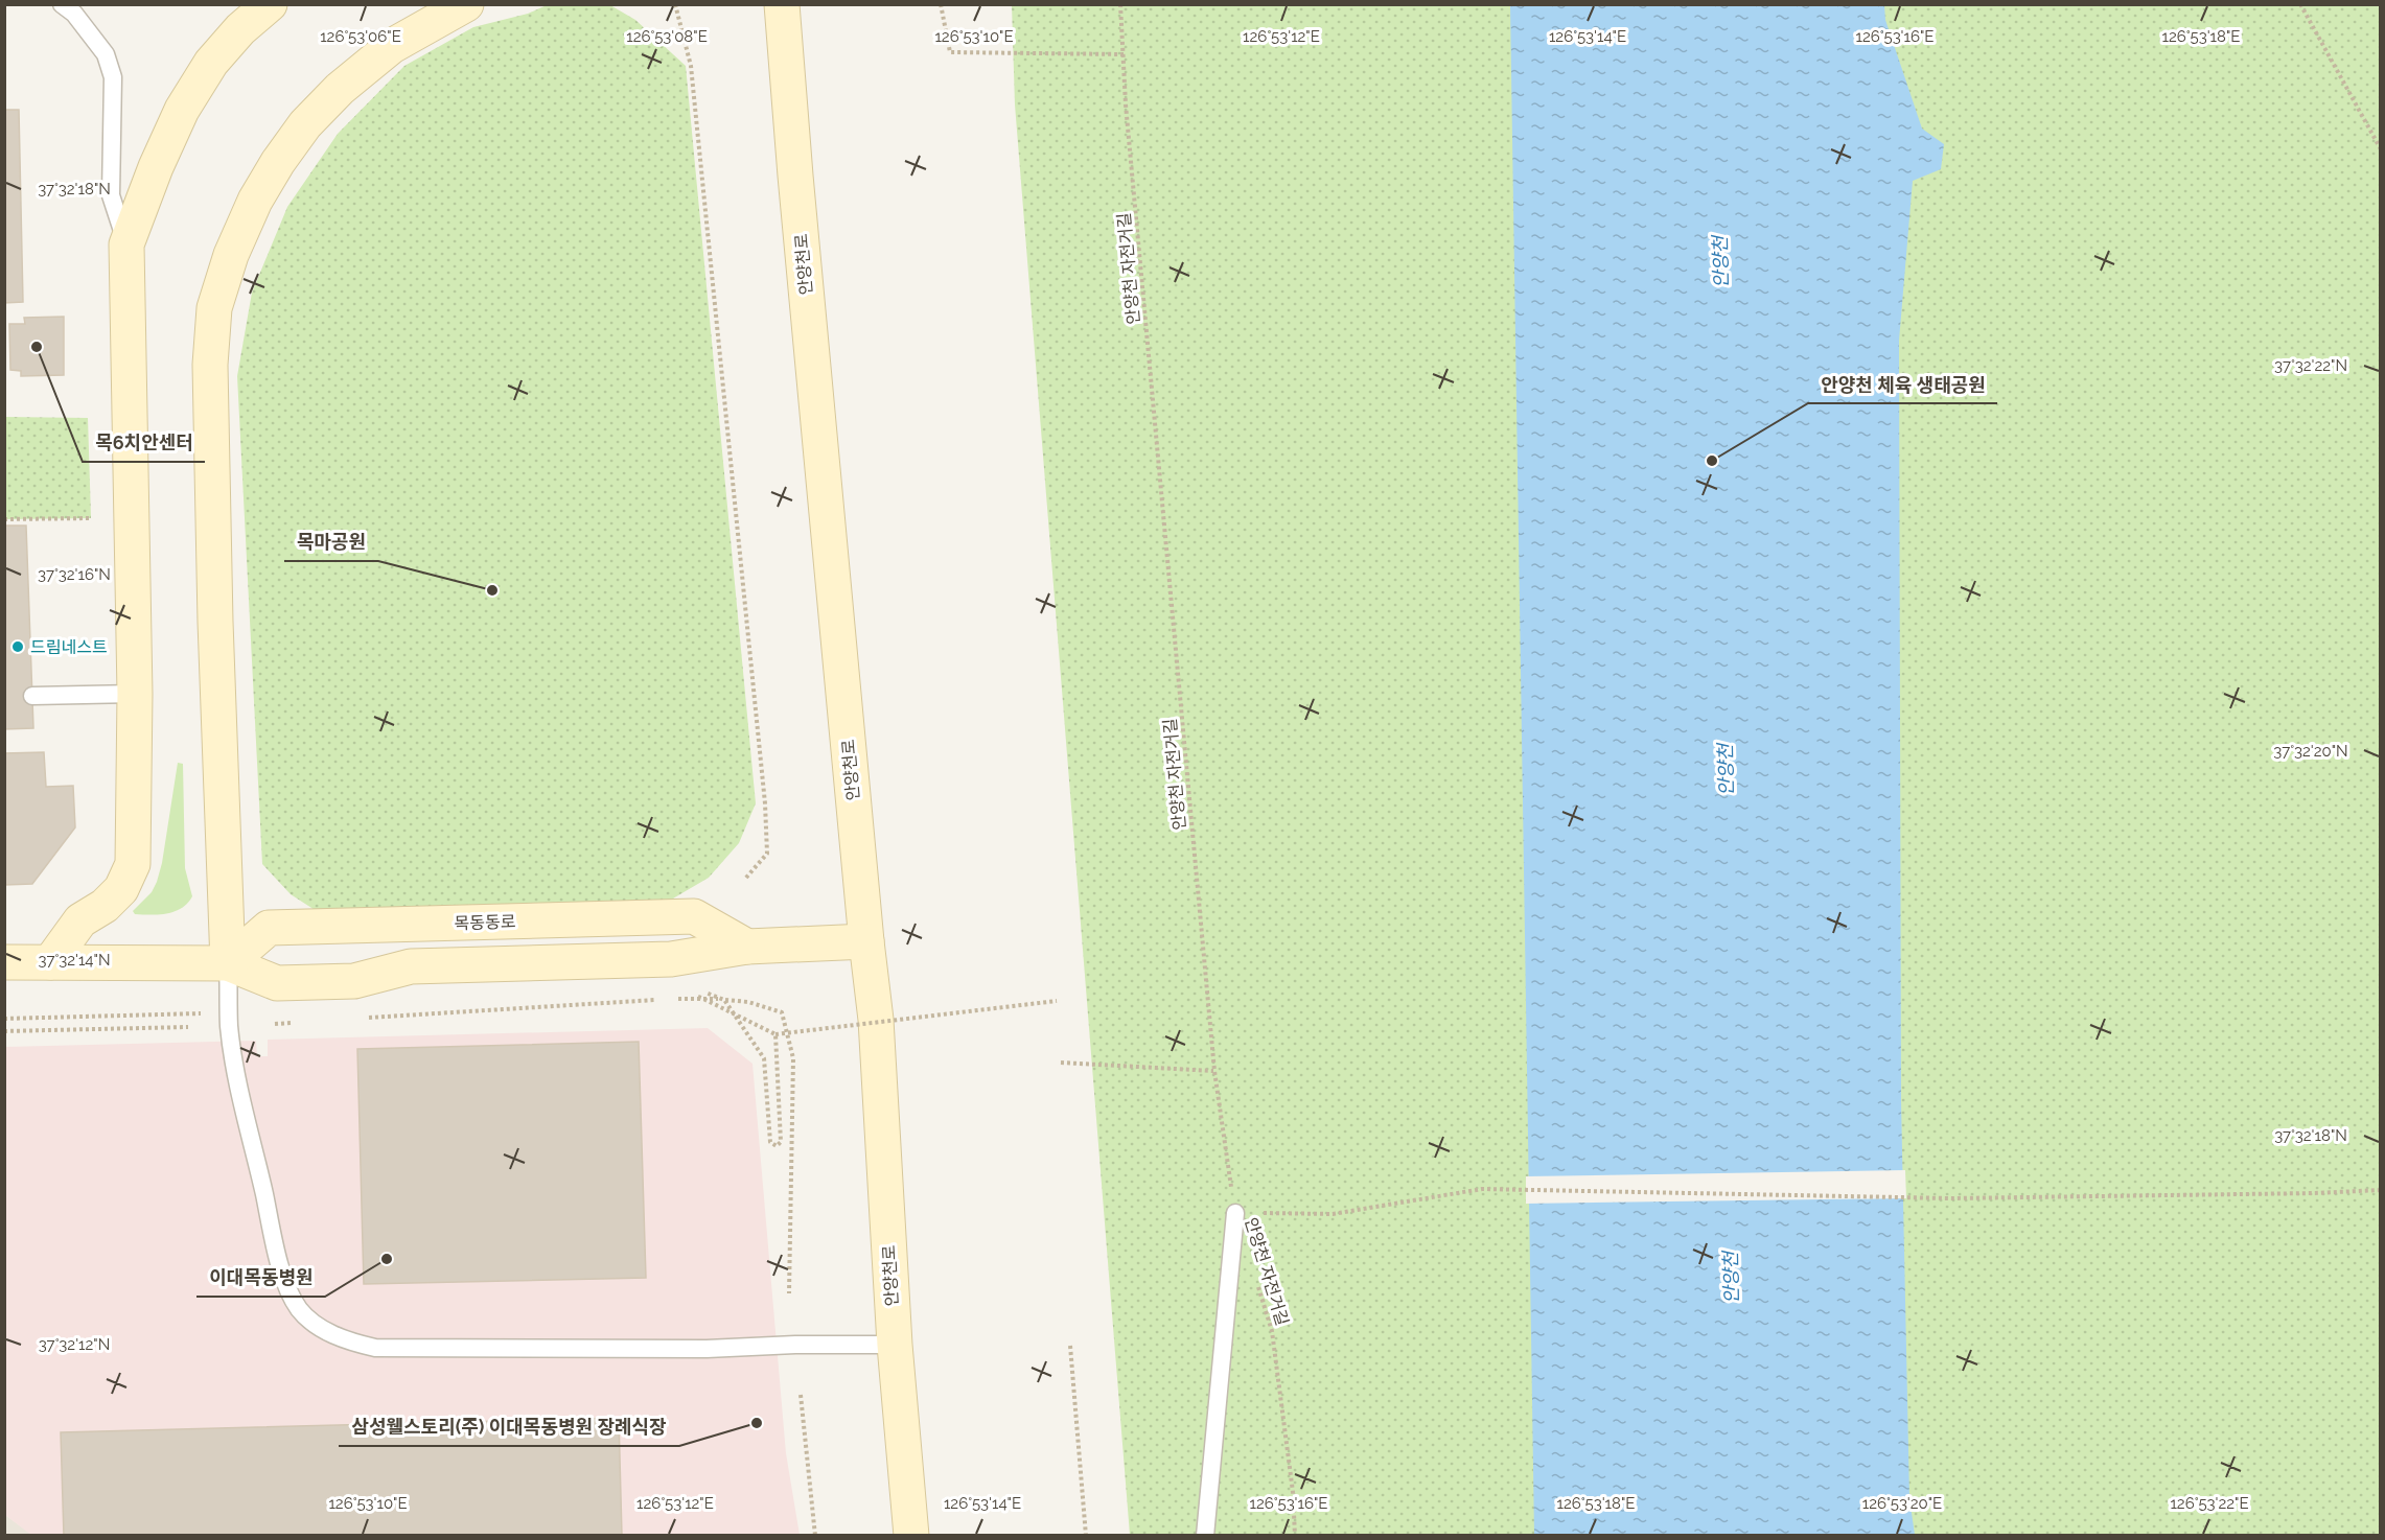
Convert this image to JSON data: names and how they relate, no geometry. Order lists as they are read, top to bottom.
{
  "streets": {
    "main road": ["안양천로", "목동동로"],
    "path": ["안양천 자전거길"]
  },
  "water": ["안양천"],
  "places": [
    "목6치안센터",
    "안양천 체육 생태공원",
    "목마공원",
    "드림네스트",
    "이대목동병원",
    "삼성웰스토리(주) 이대목동병원 장례식장"
  ],
  "coordinates": [
    "126°53'16\"E",
    "126°53'06\"E",
    "126°53'08\"E",
    "126°53'10\"E",
    "126°53'12\"E",
    "126°53'14\"E",
    "126°53'18\"E",
    "37°32'18\"N",
    "37°32'22\"N",
    "37°32'16\"N",
    "37°32'20\"N",
    "37°32'14\"N",
    "37°32'12\"N",
    "126°53'20\"E",
    "126°53'22\"E"
  ]
}
